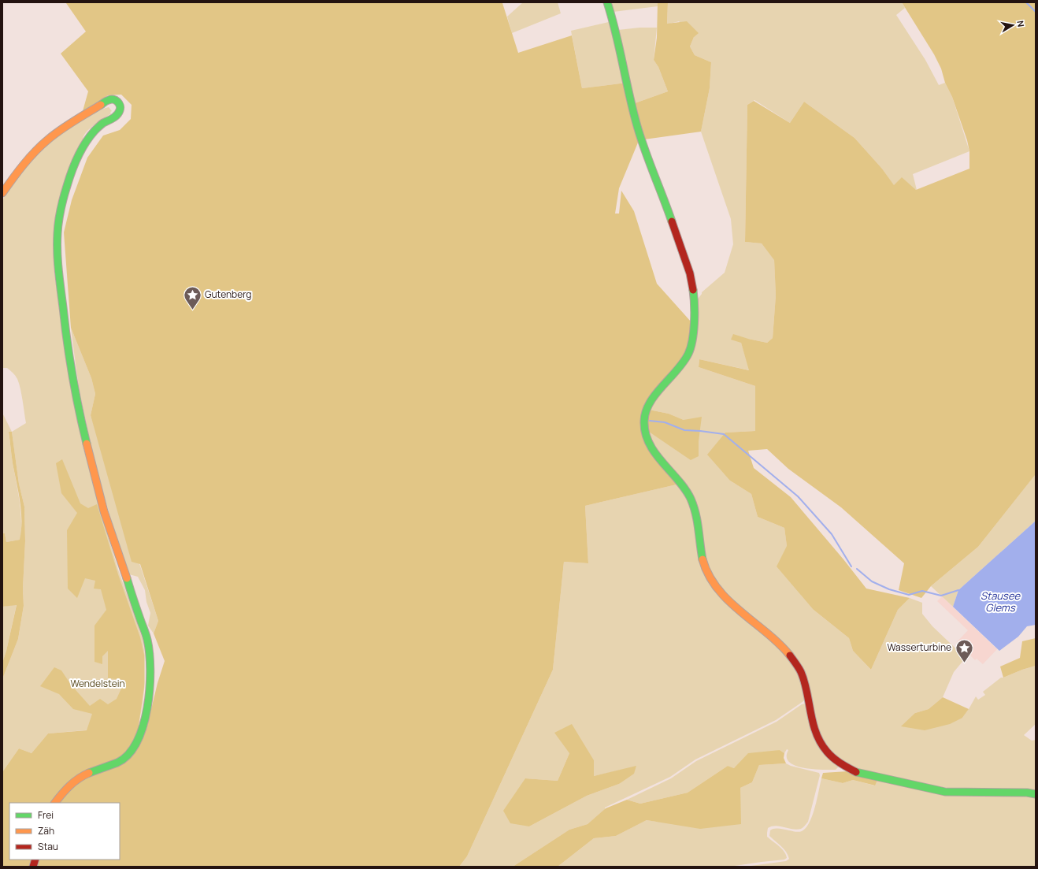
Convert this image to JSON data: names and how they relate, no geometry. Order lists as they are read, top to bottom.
{
  "water": ["Stausee Glems"],
  "parks": ["Wendelstein"],
  "places": {
    "place": ["Gutenberg", "Wasserturbine"]
  },
  "legend": ["Frei", "Zäh", "Stau"],
  "north": "right"
}
